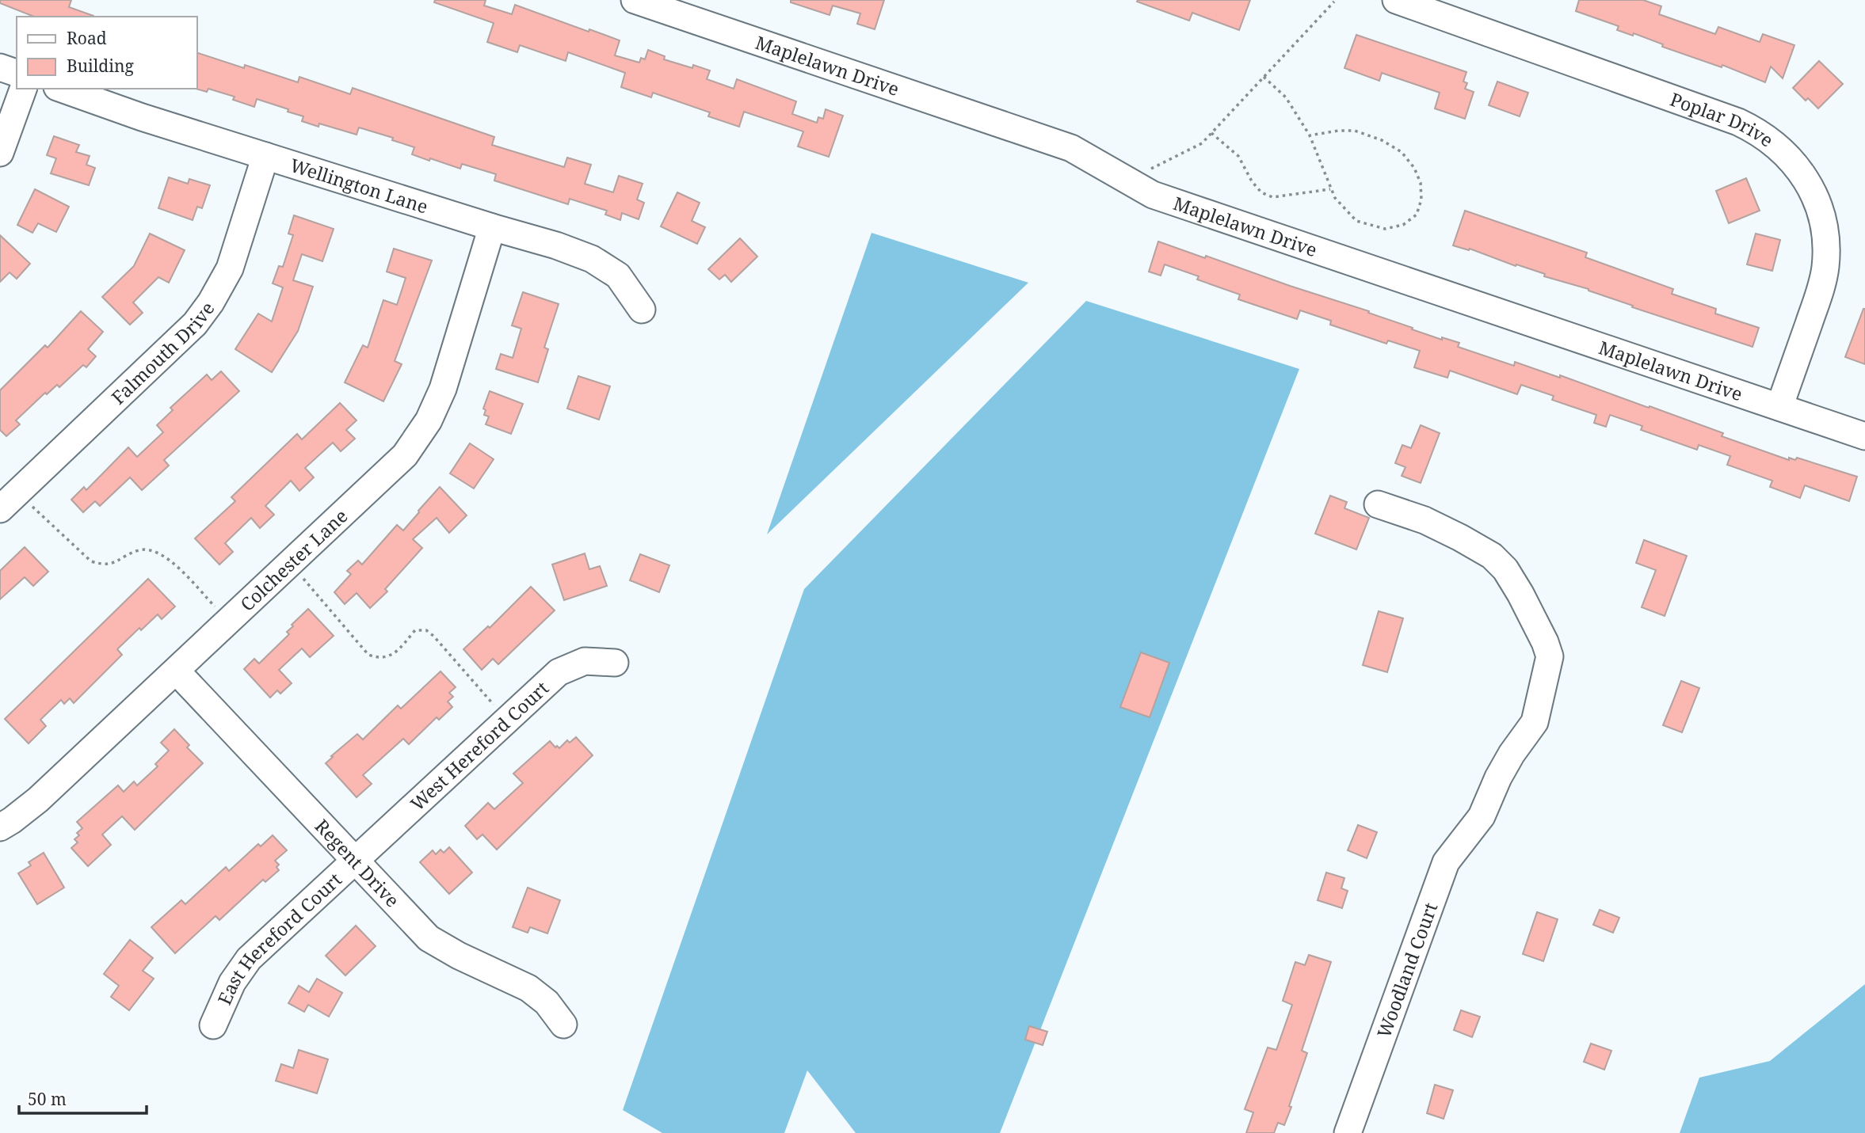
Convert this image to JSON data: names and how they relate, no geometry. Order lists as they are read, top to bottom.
{
  "streets": {
    "street": [
      "Maplelawn Drive",
      "Poplar Drive",
      "Wellington Lane",
      "Falmouth Drive",
      "Colchester Lane",
      "West Hereford Court",
      "Regent Drive",
      "East Hereford Court",
      "Woodland Court"
    ]
  },
  "crossings": [
    ["Maplelawn Drive", "Poplar Drive"],
    ["Wellington Lane", "Falmouth Drive"],
    ["Wellington Lane", "Colchester Lane"],
    ["Colchester Lane", "Regent Drive"],
    ["West Hereford Court", "Regent Drive"],
    ["West Hereford Court", "East Hereford Court"],
    ["Regent Drive", "East Hereford Court"]
  ],
  "legend": ["Road", "Building"],
  "scale_bar": "50 m"
}
